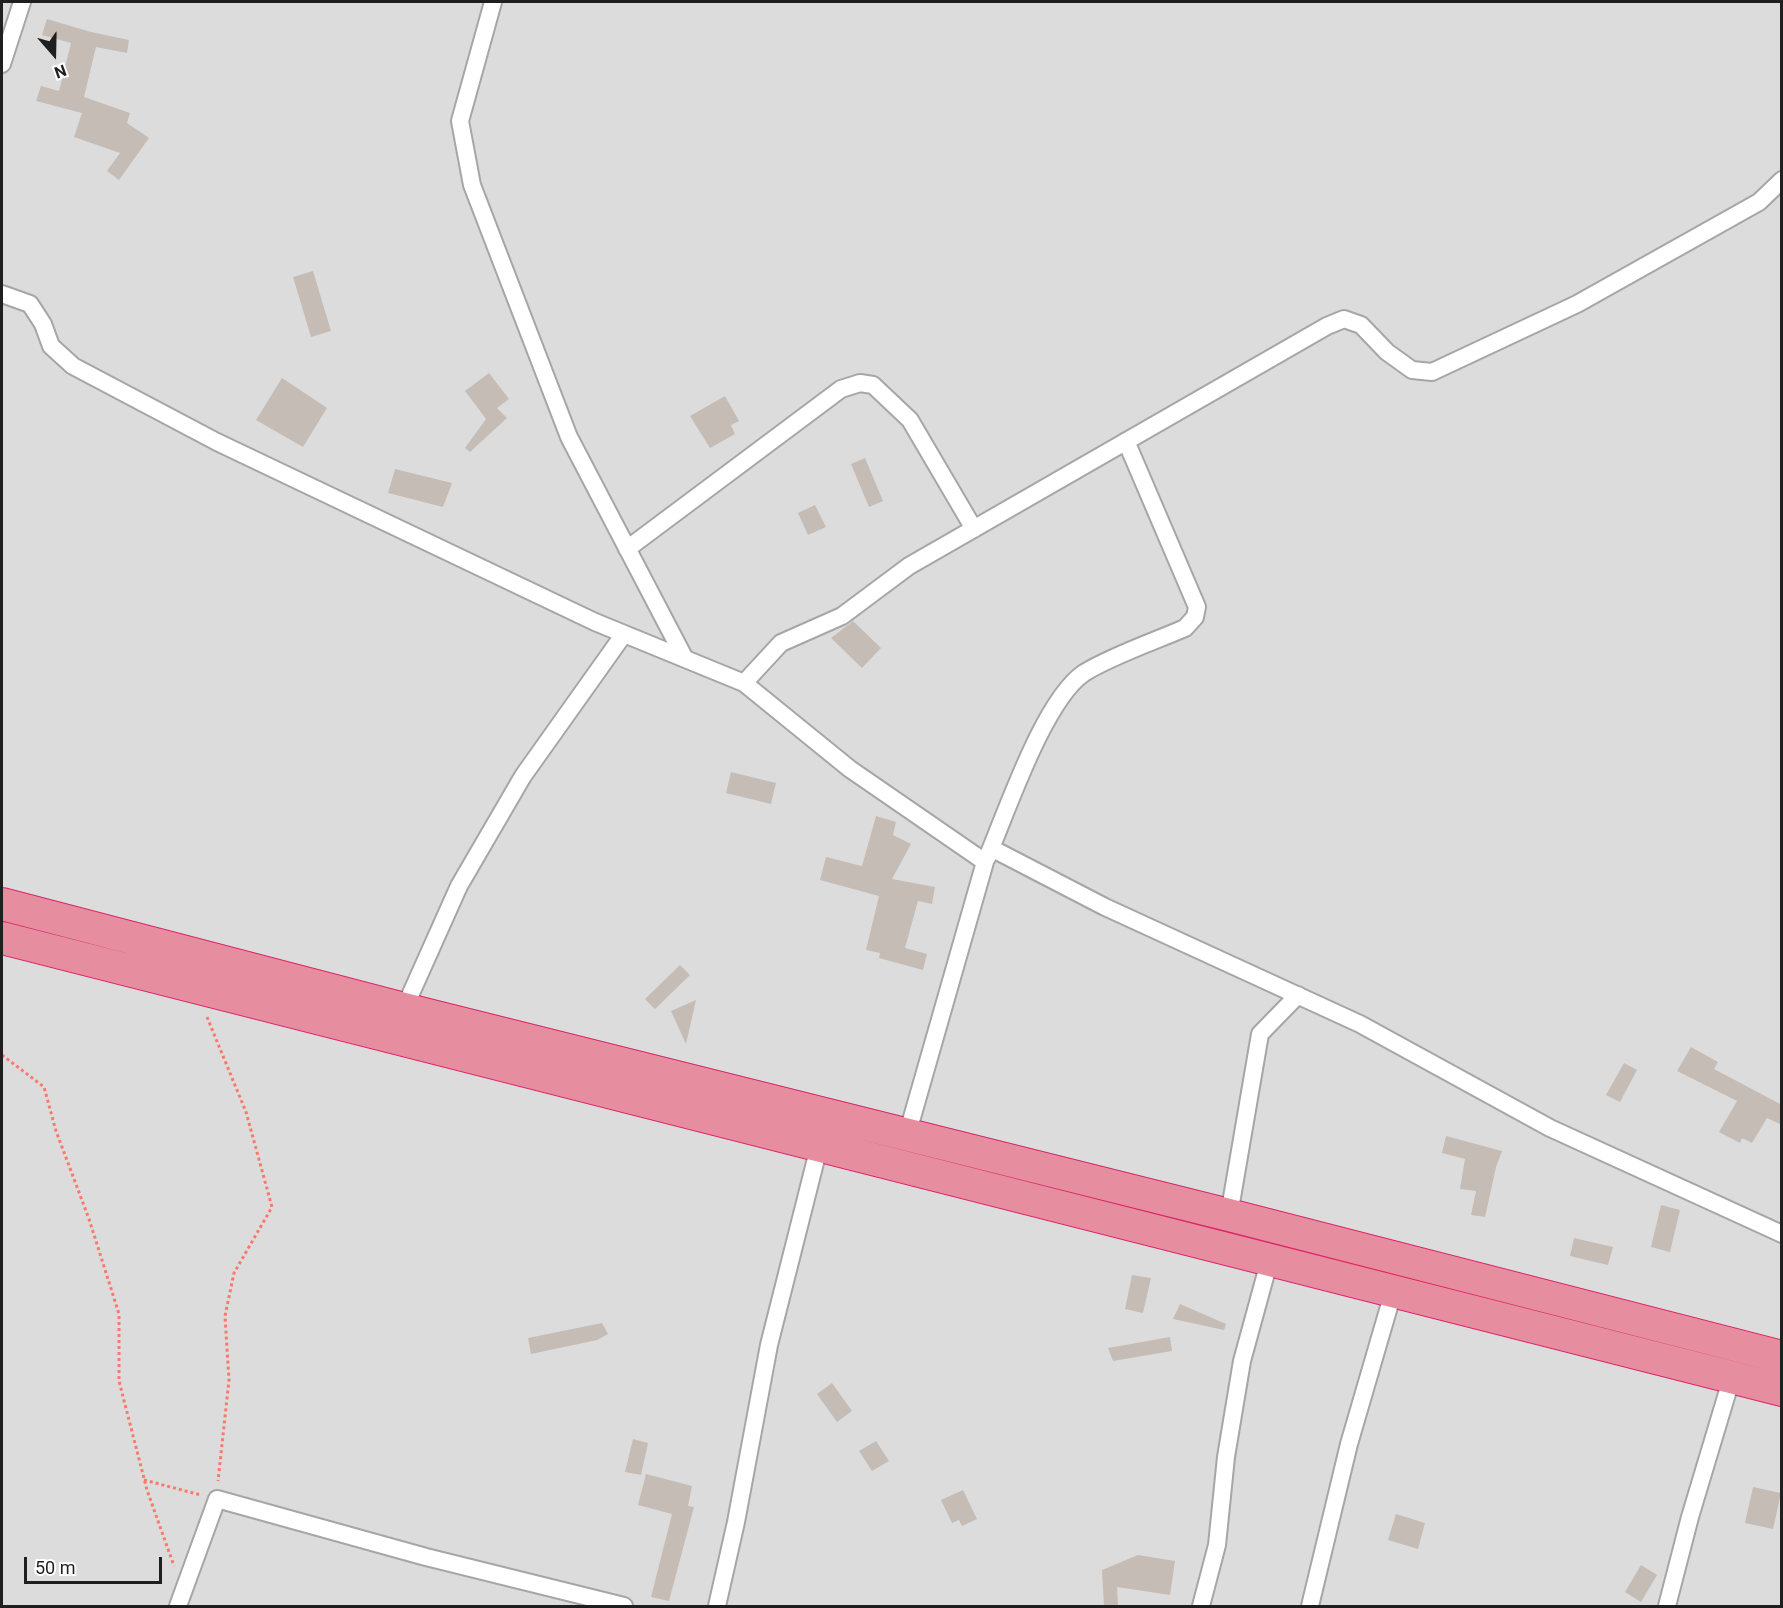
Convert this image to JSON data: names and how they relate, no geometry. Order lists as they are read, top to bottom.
{
  "scale_bar": "50 m",
  "north": "bottom"
}
